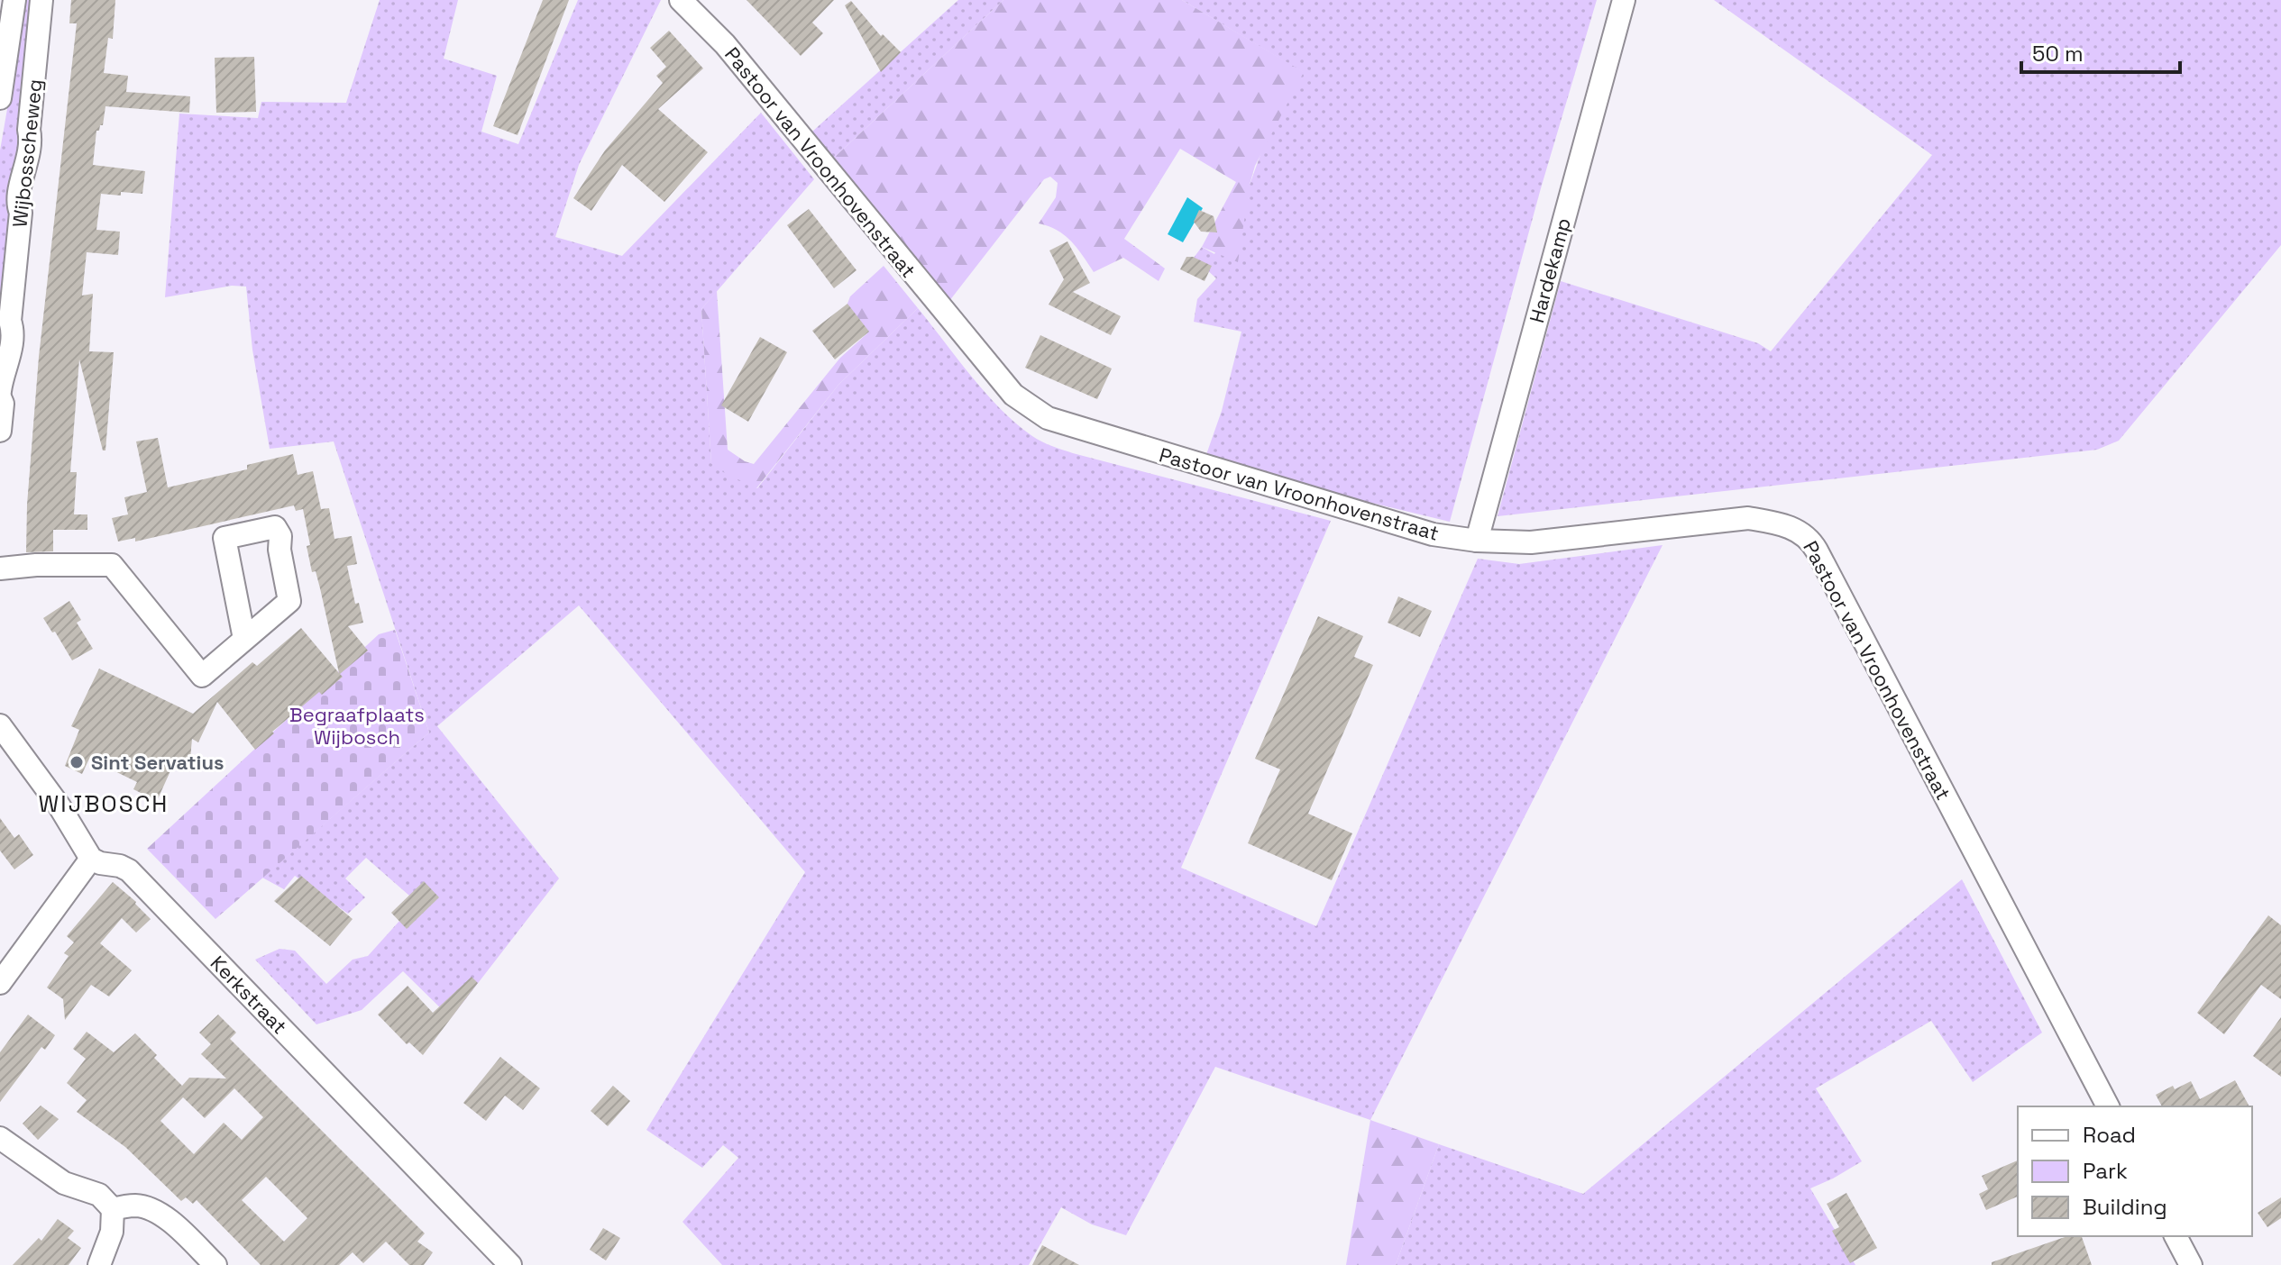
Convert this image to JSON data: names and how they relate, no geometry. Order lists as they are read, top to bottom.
{
  "streets": {
    "street": [
      "Wijbosscheweg",
      "Pastoor van Vroonhovenstraat",
      "Hardekamp",
      "Kerkstraat"
    ]
  },
  "crossings": [
    ["Pastoor van Vroonhovenstraat", "Hardekamp"]
  ],
  "districts": ["WIJBOSCH"],
  "parks": ["Begraafplaats Wijbosch"],
  "places": ["Sint Servatius"],
  "legend": ["Road", "Park", "Building"],
  "scale_bar": "50 m"
}
